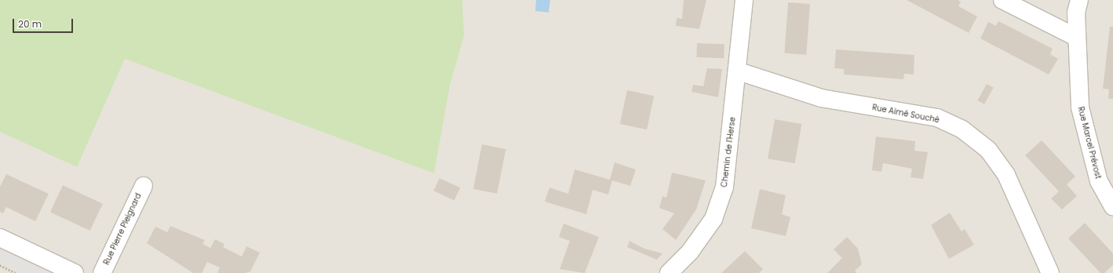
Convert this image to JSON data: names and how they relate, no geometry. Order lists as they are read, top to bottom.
{
  "streets": {
    "street": [
      "Rue Aimé Souché",
      "Rue Marcel Prévost",
      "Chemin de l'Herse",
      "Rue Pierre Pleignard"
    ]
  },
  "crossings": [
    ["Rue Aimé Souché", "Chemin de l'Herse"]
  ],
  "scale_bar": "20 m"
}
